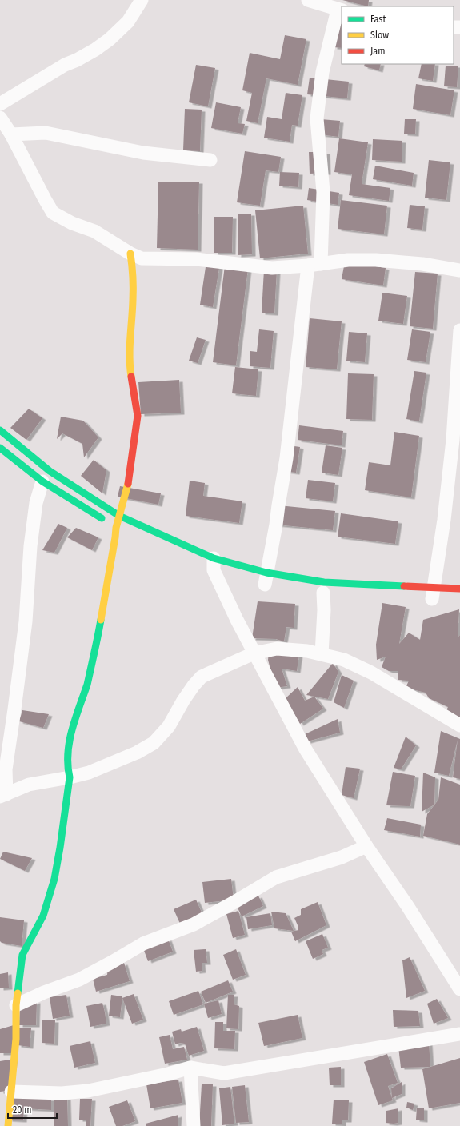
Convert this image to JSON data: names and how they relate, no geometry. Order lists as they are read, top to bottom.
{
  "legend": ["Fast", "Slow", "Jam"],
  "scale_bar": "20 m"
}
